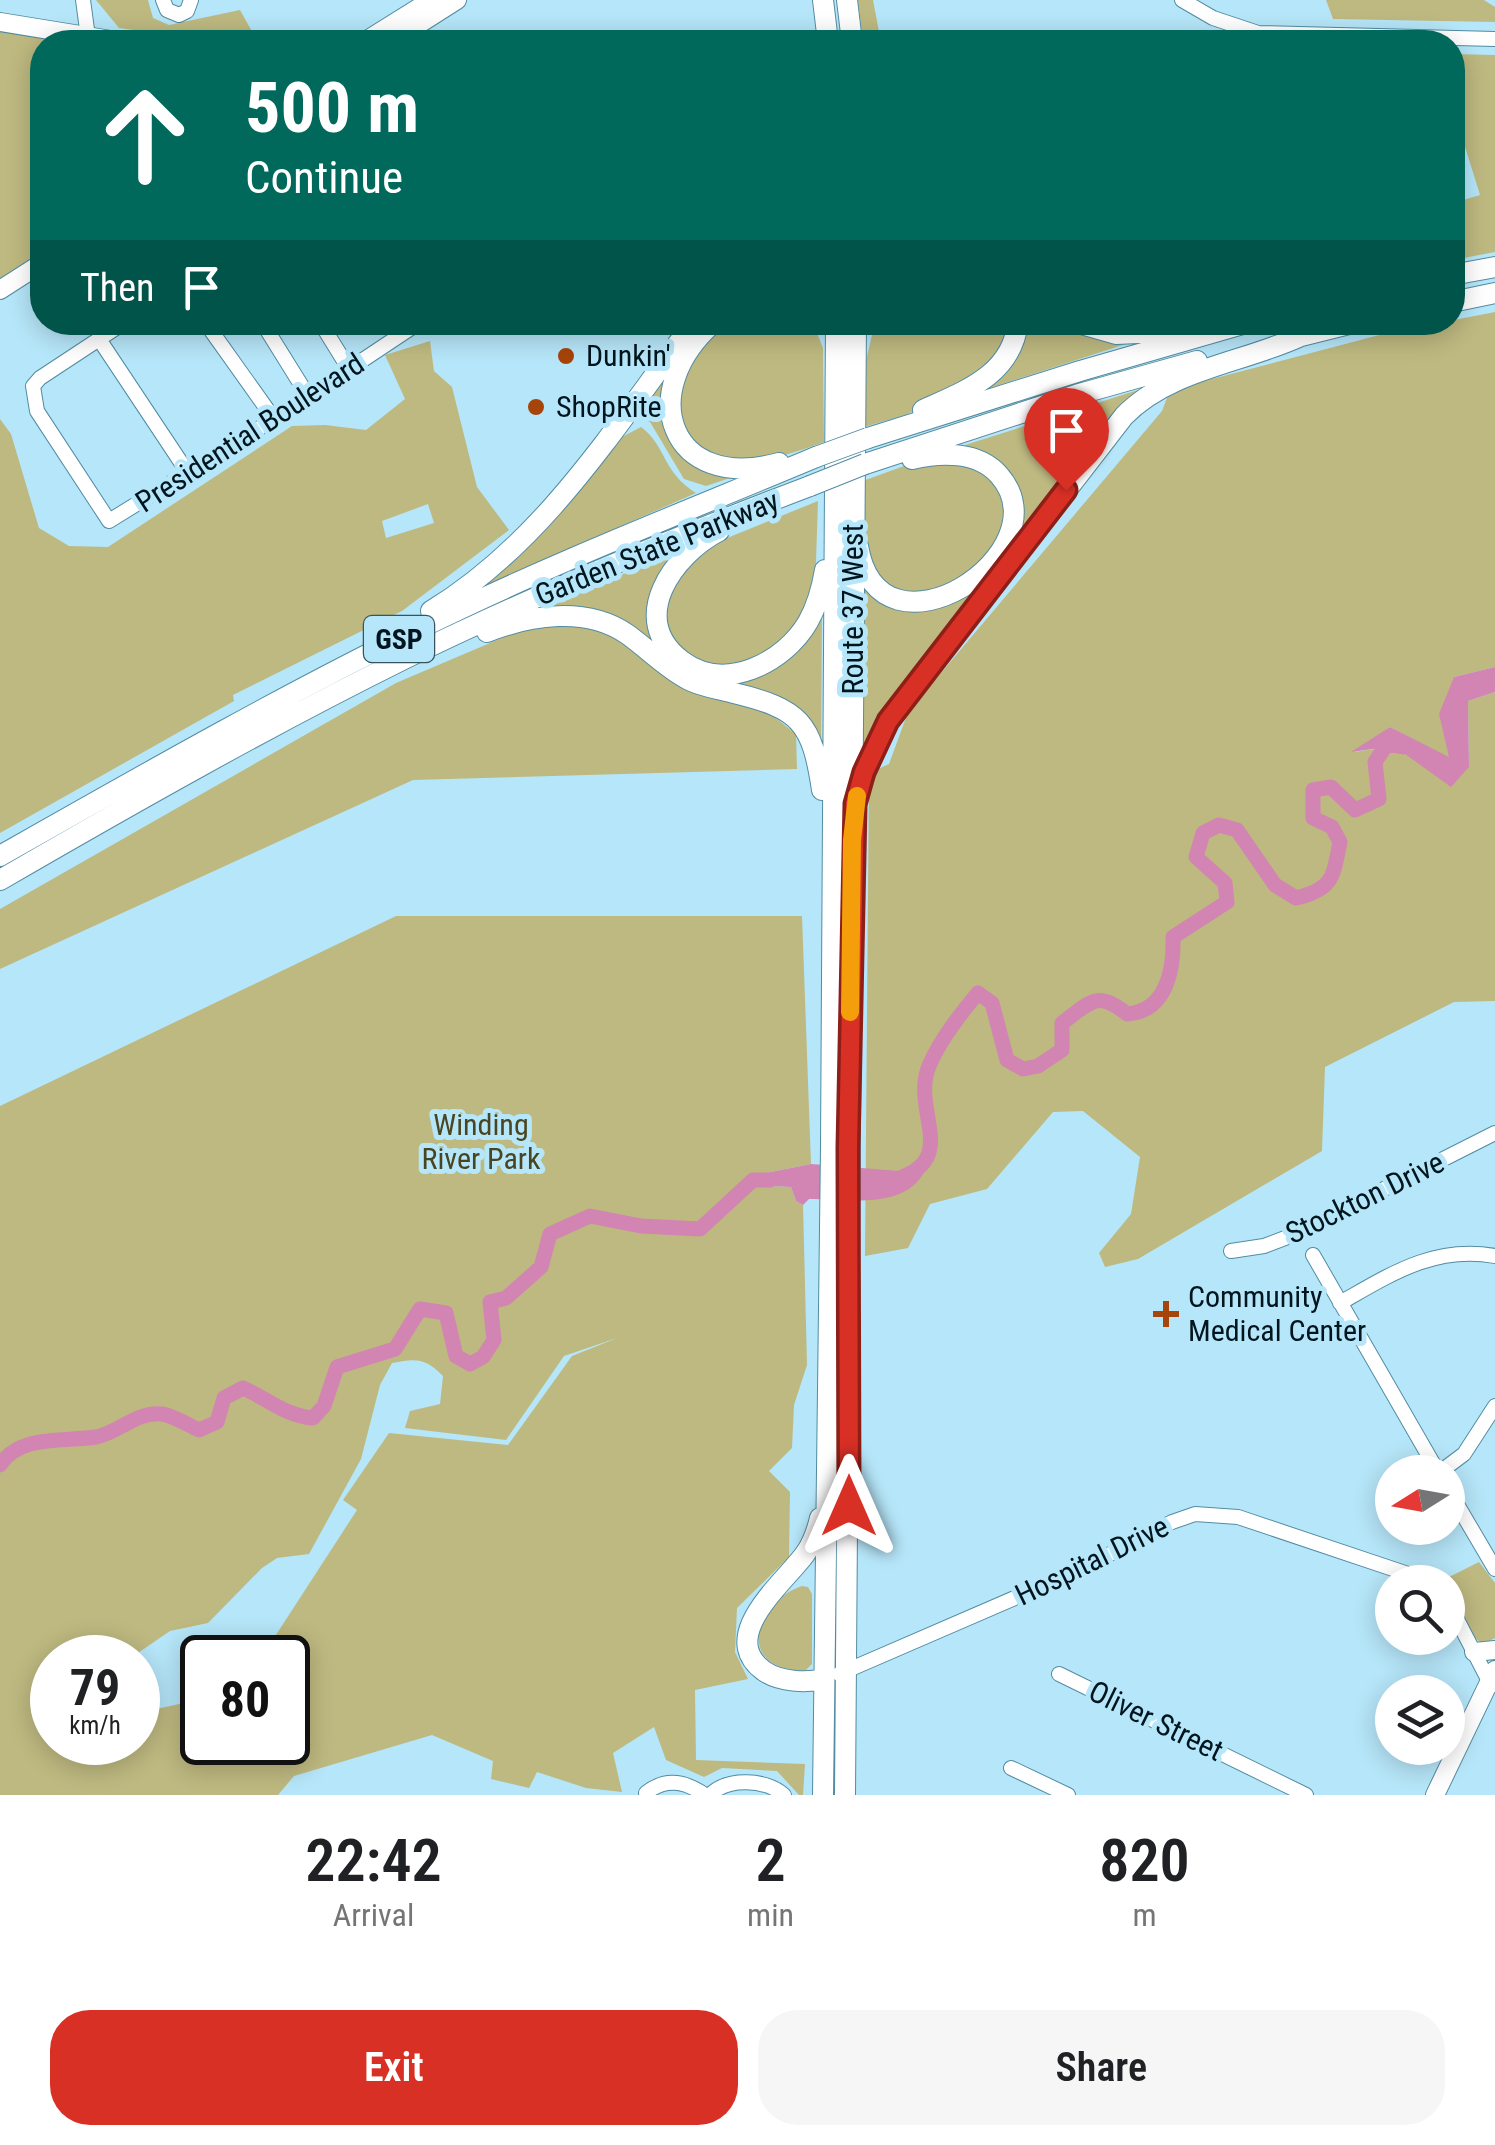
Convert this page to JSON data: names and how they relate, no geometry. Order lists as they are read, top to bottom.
{
  "streets": {
    "highway": ["Garden State Parkway", "Route 37 West", "GSP"],
    "street": [
      "Presidential Boulevard",
      "Stockton Drive",
      "Hospital Drive",
      "Oliver Street"
    ]
  },
  "crossings": [
    ["Route 37 West", "Hospital Drive"]
  ],
  "parks": ["Winding River Park"],
  "places": {
    "other": ["Dunkin'", "ShopRite"],
    "health": ["Community Medical Center"]
  },
  "north": "left",
  "page": {
    "turn": ["500 m", "Continue"],
    "then": "Then",
    "speed": "79 km/h",
    "limit": "80",
    "eta": [
      "22:42",
      "Arrival",
      "2",
      "min",
      "820",
      "m"
    ],
    "buttons": ["Exit", "Share"]
  }
}
